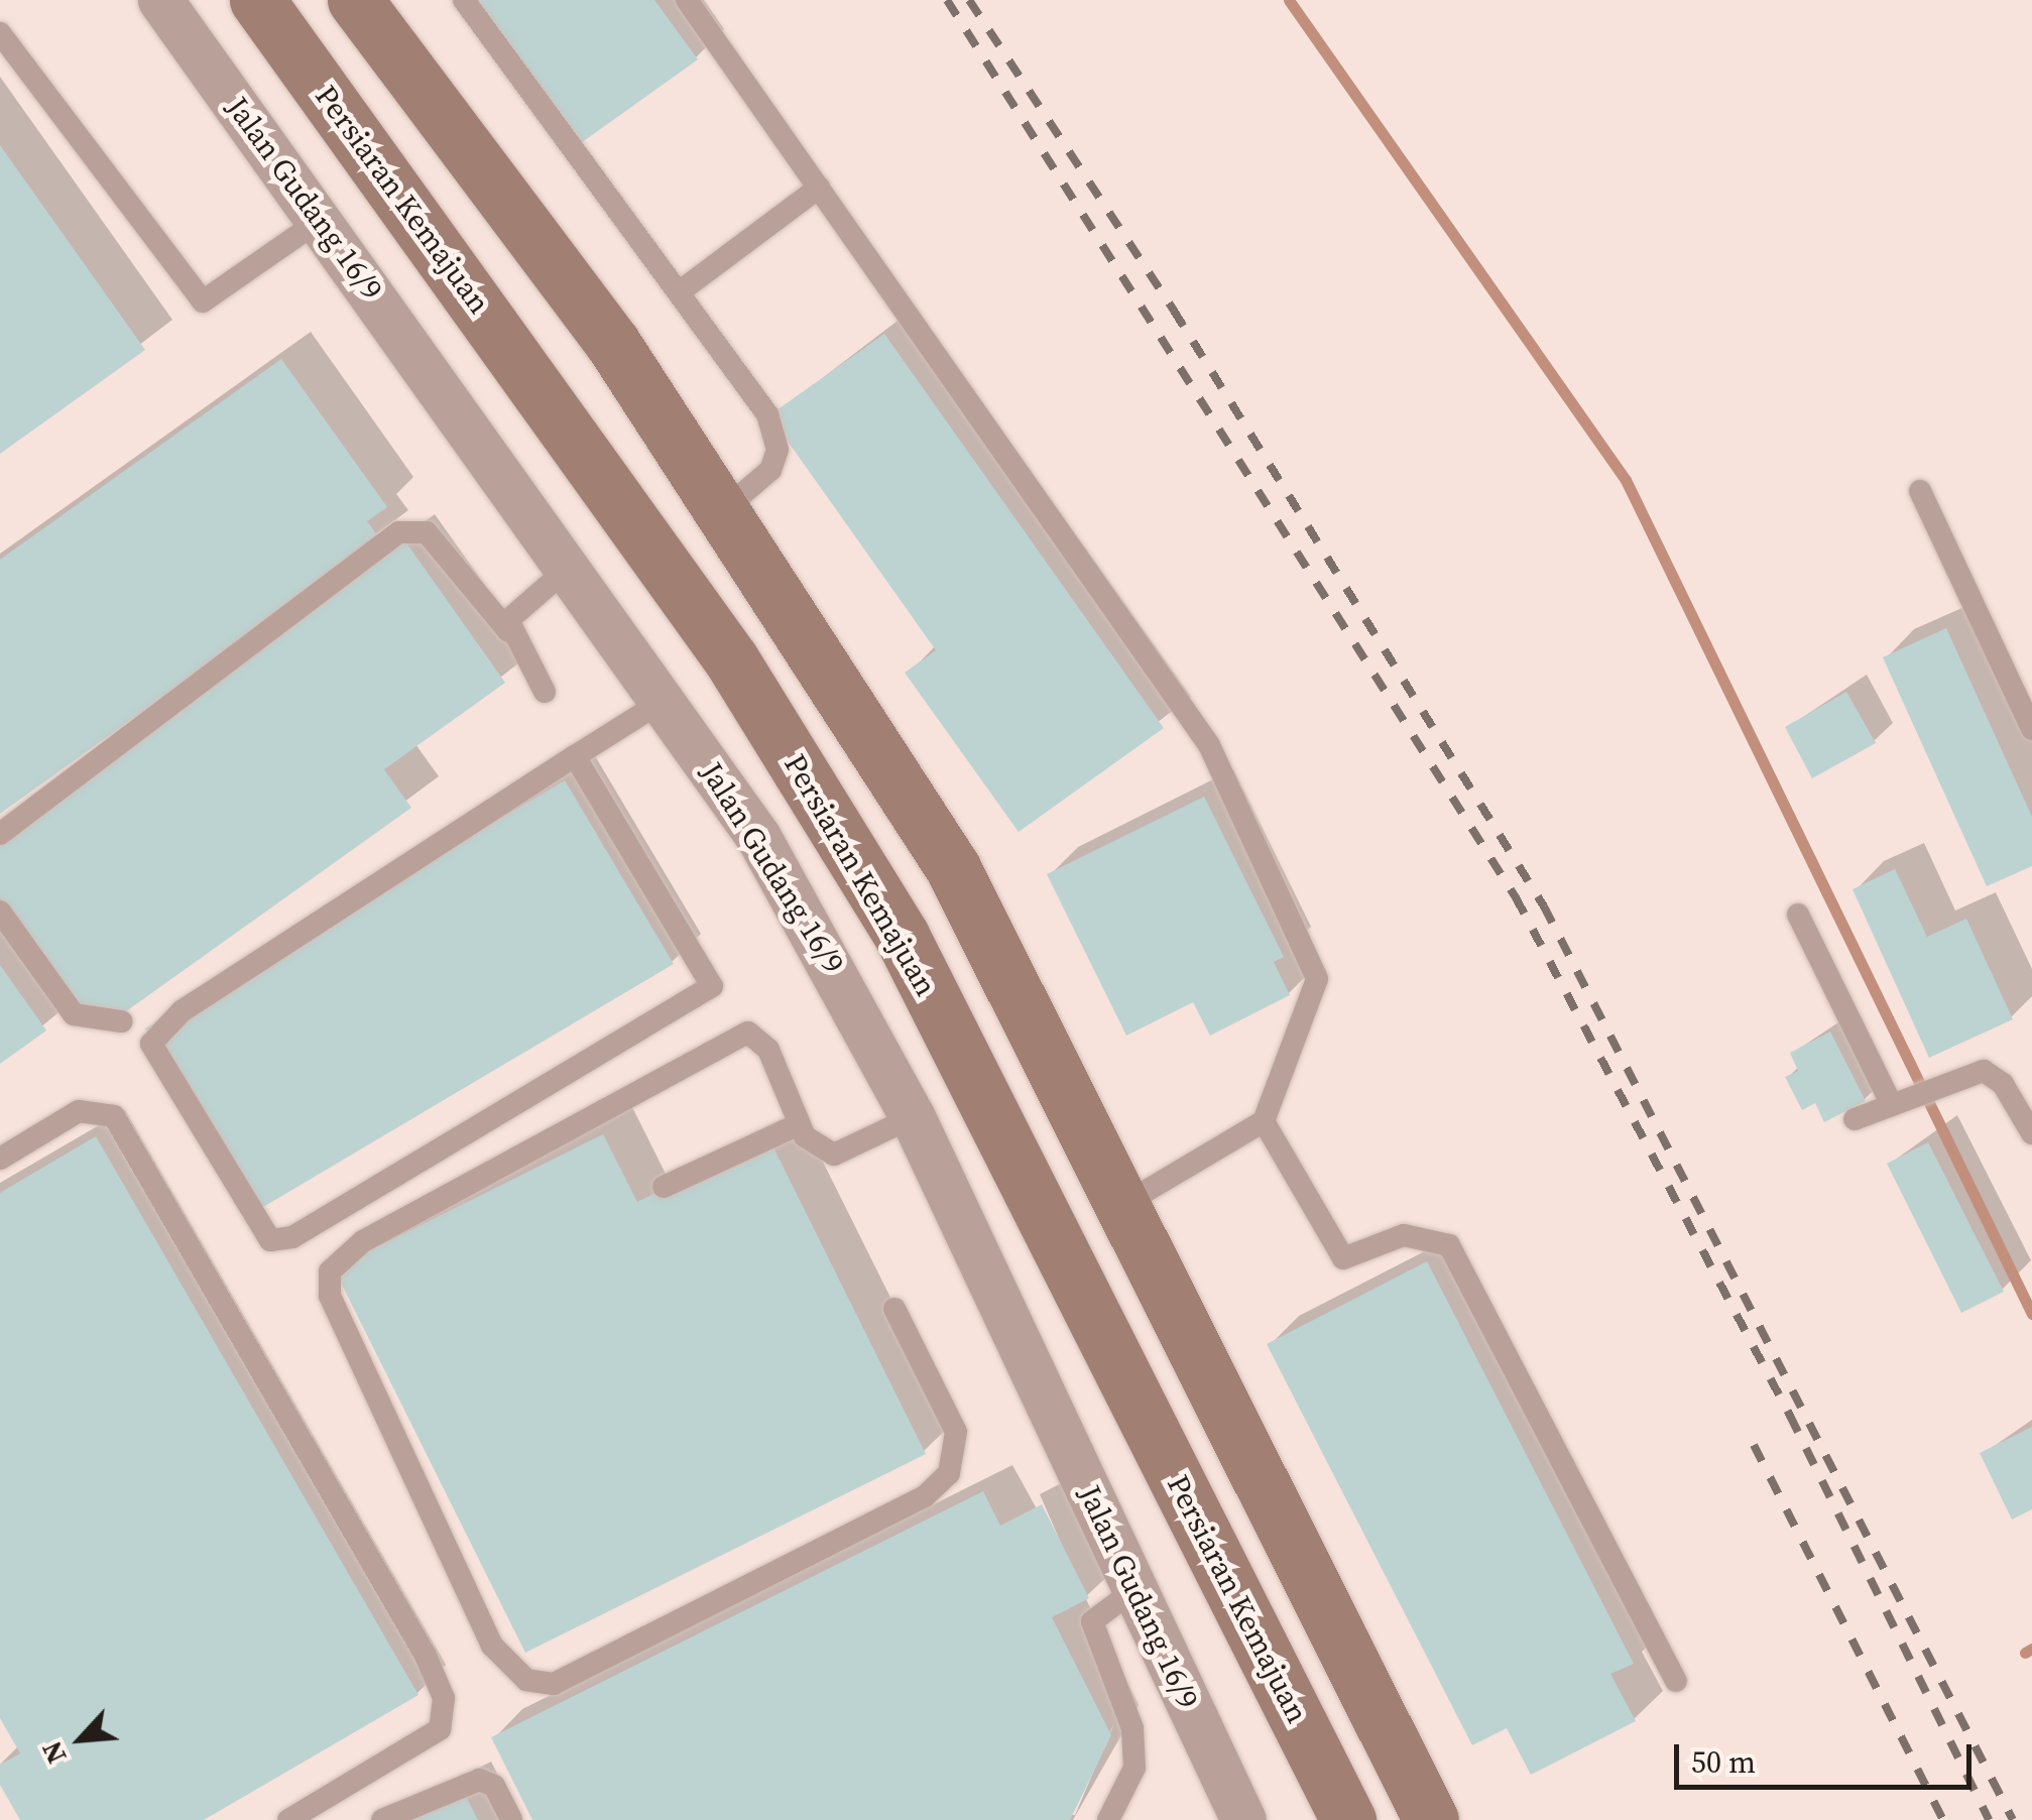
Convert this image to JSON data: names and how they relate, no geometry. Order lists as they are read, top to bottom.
{
  "streets": {
    "main road": ["Persiaran Kemajuan"],
    "street": ["Jalan Gudang 16/9"]
  },
  "scale_bar": "50 m",
  "north": "bottom left"
}
